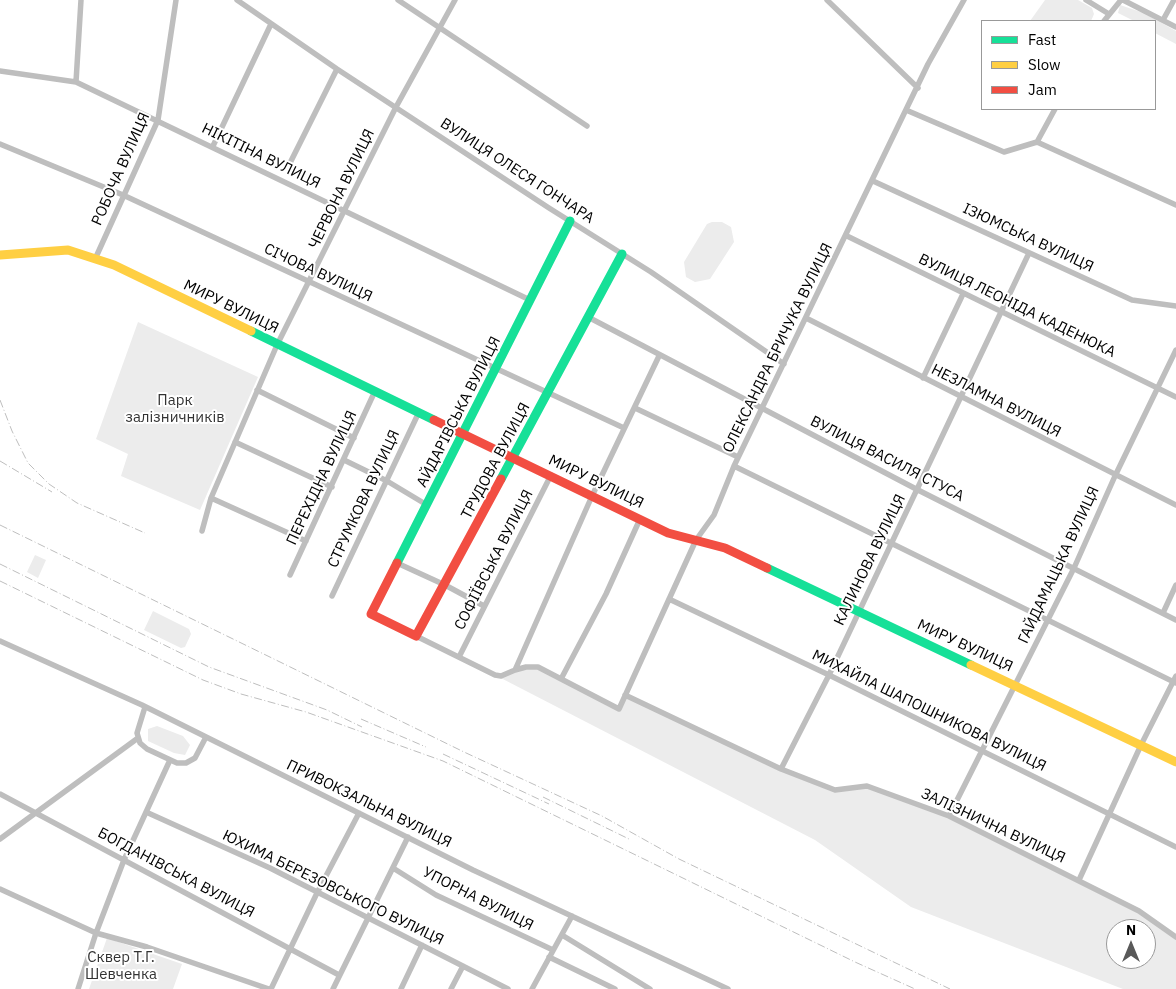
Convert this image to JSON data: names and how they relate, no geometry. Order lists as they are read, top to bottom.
{
  "streets": {
    "main road": ["МИРУ ВУЛИЦЯ", "АЙДАРІВСЬКА ВУЛИЦЯ", "ТРУДОВА ВУЛИЦЯ"],
    "street": [
      "НІКІТІНА ВУЛИЦЯ",
      "РОБОЧА ВУЛИЦЯ",
      "ВУЛИЦЯ ОЛЕСЯ ГОНЧАРА",
      "ЧЕРВОНА ВУЛИЦЯ",
      "ІЗЮМСЬКА ВУЛИЦЯ",
      "СІЧОВА ВУЛИЦЯ",
      "ВУЛИЦЯ ЛЕОНІДА КАДЕНЮКА",
      "ОЛЕКСАНДРА БРИЧУКА ВУЛИЦЯ",
      "НЕЗЛАМНА ВУЛИЦЯ",
      "ВУЛИЦЯ ВАСИЛЯ СТУСА",
      "ПЕРЕХІДНА ВУЛИЦЯ",
      "СТРУМКОВА ВУЛИЦЯ",
      "СОФІЇВСЬКА ВУЛИЦЯ",
      "КАЛИНОВА ВУЛИЦЯ",
      "ГАЙДАМАЦЬКА ВУЛИЦЯ",
      "МИХАЙЛА ШАПОШНИКОВА ВУЛИЦЯ",
      "ПРИВОКЗАЛЬНА ВУЛИЦЯ",
      "ЗАЛІЗНИЧНА ВУЛИЦЯ",
      "БОГДАНІВСЬКА ВУЛИЦЯ",
      "ЮХИМА БЕРЕЗОВСЬКОГО ВУЛИЦЯ",
      "УПОРНА ВУЛИЦЯ"
    ]
  },
  "crossings": [
    ["НІКІТІНА ВУЛИЦЯ", "РОБОЧА ВУЛИЦЯ"],
    ["НІКІТІНА ВУЛИЦЯ", "ЧЕРВОНА ВУЛИЦЯ"],
    ["НІКІТІНА ВУЛИЦЯ", "АЙДАРІВСЬКА ВУЛИЦЯ"],
    ["РОБОЧА ВУЛИЦЯ", "СІЧОВА ВУЛИЦЯ"],
    ["РОБОЧА ВУЛИЦЯ", "МИРУ ВУЛИЦЯ"],
    ["ВУЛИЦЯ ОЛЕСЯ ГОНЧАРА", "ЧЕРВОНА ВУЛИЦЯ"],
    ["ВУЛИЦЯ ОЛЕСЯ ГОНЧАРА", "ОЛЕКСАНДРА БРИЧУКА ВУЛИЦЯ"],
    ["ВУЛИЦЯ ОЛЕСЯ ГОНЧАРА", "АЙДАРІВСЬКА ВУЛИЦЯ"],
    ["ВУЛИЦЯ ОЛЕСЯ ГОНЧАРА", "ТРУДОВА ВУЛИЦЯ"],
    ["ЧЕРВОНА ВУЛИЦЯ", "СІЧОВА ВУЛИЦЯ"],
    ["ЧЕРВОНА ВУЛИЦЯ", "МИРУ ВУЛИЦЯ"],
    ["ІЗЮМСЬКА ВУЛИЦЯ", "ОЛЕКСАНДРА БРИЧУКА ВУЛИЦЯ"],
    ["ІЗЮМСЬКА ВУЛИЦЯ", "КАЛИНОВА ВУЛИЦЯ"],
    ["СІЧОВА ВУЛИЦЯ", "АЙДАРІВСЬКА ВУЛИЦЯ"],
    ["СІЧОВА ВУЛИЦЯ", "ТРУДОВА ВУЛИЦЯ"],
    ["ВУЛИЦЯ ЛЕОНІДА КАДЕНЮКА", "ОЛЕКСАНДРА БРИЧУКА ВУЛИЦЯ"],
    ["ВУЛИЦЯ ЛЕОНІДА КАДЕНЮКА", "КАЛИНОВА ВУЛИЦЯ"],
    ["ВУЛИЦЯ ЛЕОНІДА КАДЕНЮКА", "ГАЙДАМАЦЬКА ВУЛИЦЯ"],
    ["МИРУ ВУЛИЦЯ", "ОЛЕКСАНДРА БРИЧУКА ВУЛИЦЯ"],
    ["МИРУ ВУЛИЦЯ", "АЙДАРІВСЬКА ВУЛИЦЯ"],
    ["МИРУ ВУЛИЦЯ", "ТРУДОВА ВУЛИЦЯ"],
    ["МИРУ ВУЛИЦЯ", "ПЕРЕХІДНА ВУЛИЦЯ"],
    ["МИРУ ВУЛИЦЯ", "СТРУМКОВА ВУЛИЦЯ"],
    ["МИРУ ВУЛИЦЯ", "СОФІЇВСЬКА ВУЛИЦЯ"],
    ["МИРУ ВУЛИЦЯ", "КАЛИНОВА ВУЛИЦЯ"],
    ["МИРУ ВУЛИЦЯ", "ГАЙДАМАЦЬКА ВУЛИЦЯ"],
    ["ОЛЕКСАНДРА БРИЧУКА ВУЛИЦЯ", "НЕЗЛАМНА ВУЛИЦЯ"],
    ["ОЛЕКСАНДРА БРИЧУКА ВУЛИЦЯ", "ВУЛИЦЯ ВАСИЛЯ СТУСА"],
    ["ОЛЕКСАНДРА БРИЧУКА ВУЛИЦЯ", "МИХАЙЛА ШАПОШНИКОВА ВУЛИЦЯ"],
    ["ОЛЕКСАНДРА БРИЧУКА ВУЛИЦЯ", "ЗАЛІЗНИЧНА ВУЛИЦЯ"],
    ["НЕЗЛАМНА ВУЛИЦЯ", "КАЛИНОВА ВУЛИЦЯ"],
    ["НЕЗЛАМНА ВУЛИЦЯ", "ГАЙДАМАЦЬКА ВУЛИЦЯ"],
    ["АЙДАРІВСЬКА ВУЛИЦЯ", "ТРУДОВА ВУЛИЦЯ"],
    ["ВУЛИЦЯ ВАСИЛЯ СТУСА", "ТРУДОВА ВУЛИЦЯ"],
    ["ВУЛИЦЯ ВАСИЛЯ СТУСА", "КАЛИНОВА ВУЛИЦЯ"],
    ["ВУЛИЦЯ ВАСИЛЯ СТУСА", "ГАЙДАМАЦЬКА ВУЛИЦЯ"],
    ["КАЛИНОВА ВУЛИЦЯ", "МИХАЙЛА ШАПОШНИКОВА ВУЛИЦЯ"],
    ["КАЛИНОВА ВУЛИЦЯ", "ЗАЛІЗНИЧНА ВУЛИЦЯ"],
    ["ГАЙДАМАЦЬКА ВУЛИЦЯ", "МИХАЙЛА ШАПОШНИКОВА ВУЛИЦЯ"],
    ["ГАЙДАМАЦЬКА ВУЛИЦЯ", "ЗАЛІЗНИЧНА ВУЛИЦЯ"]
  ],
  "parks": ["Парк залізничників", "Сквер Т.Г. Шевченка"],
  "legend": ["Fast", "Slow", "Jam"],
  "north": "top"
}
